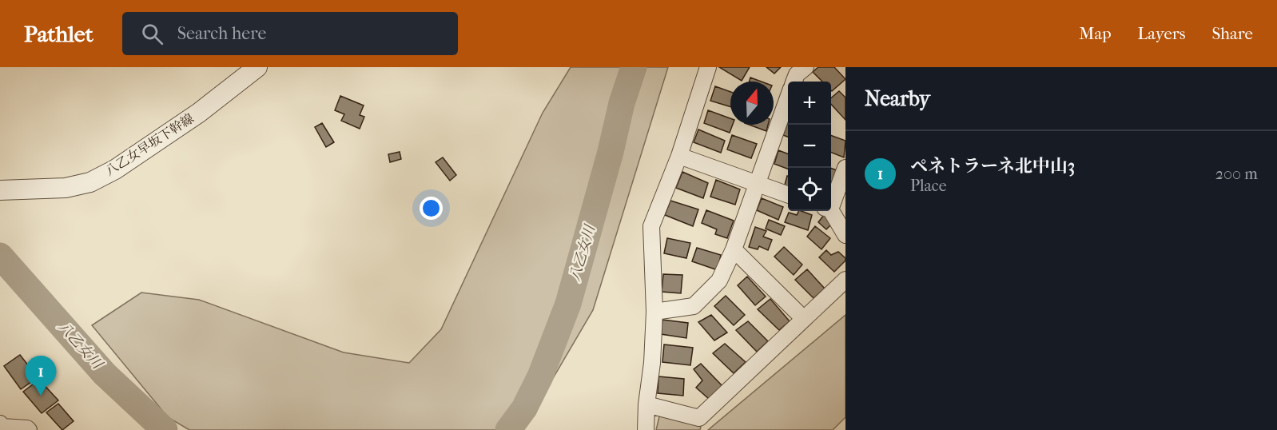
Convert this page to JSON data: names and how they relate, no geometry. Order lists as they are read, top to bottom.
{
  "streets": {
    "street": ["八乙女早坂下幹線"]
  },
  "water": ["八乙女川"],
  "north": "top",
  "page": {
    "header": "Pathlet",
    "search": "Search here",
    "nav": ["Map", "Layers", "Share"],
    "heading": "Nearby",
    "map_buttons": ["+", "−"],
    "list": [
      {
        "mark": "1",
        "name": "ペネトラーネ北中山3",
        "note": "Place",
        "value": "200 m"
      }
    ],
    "pins": "1"
  }
}
